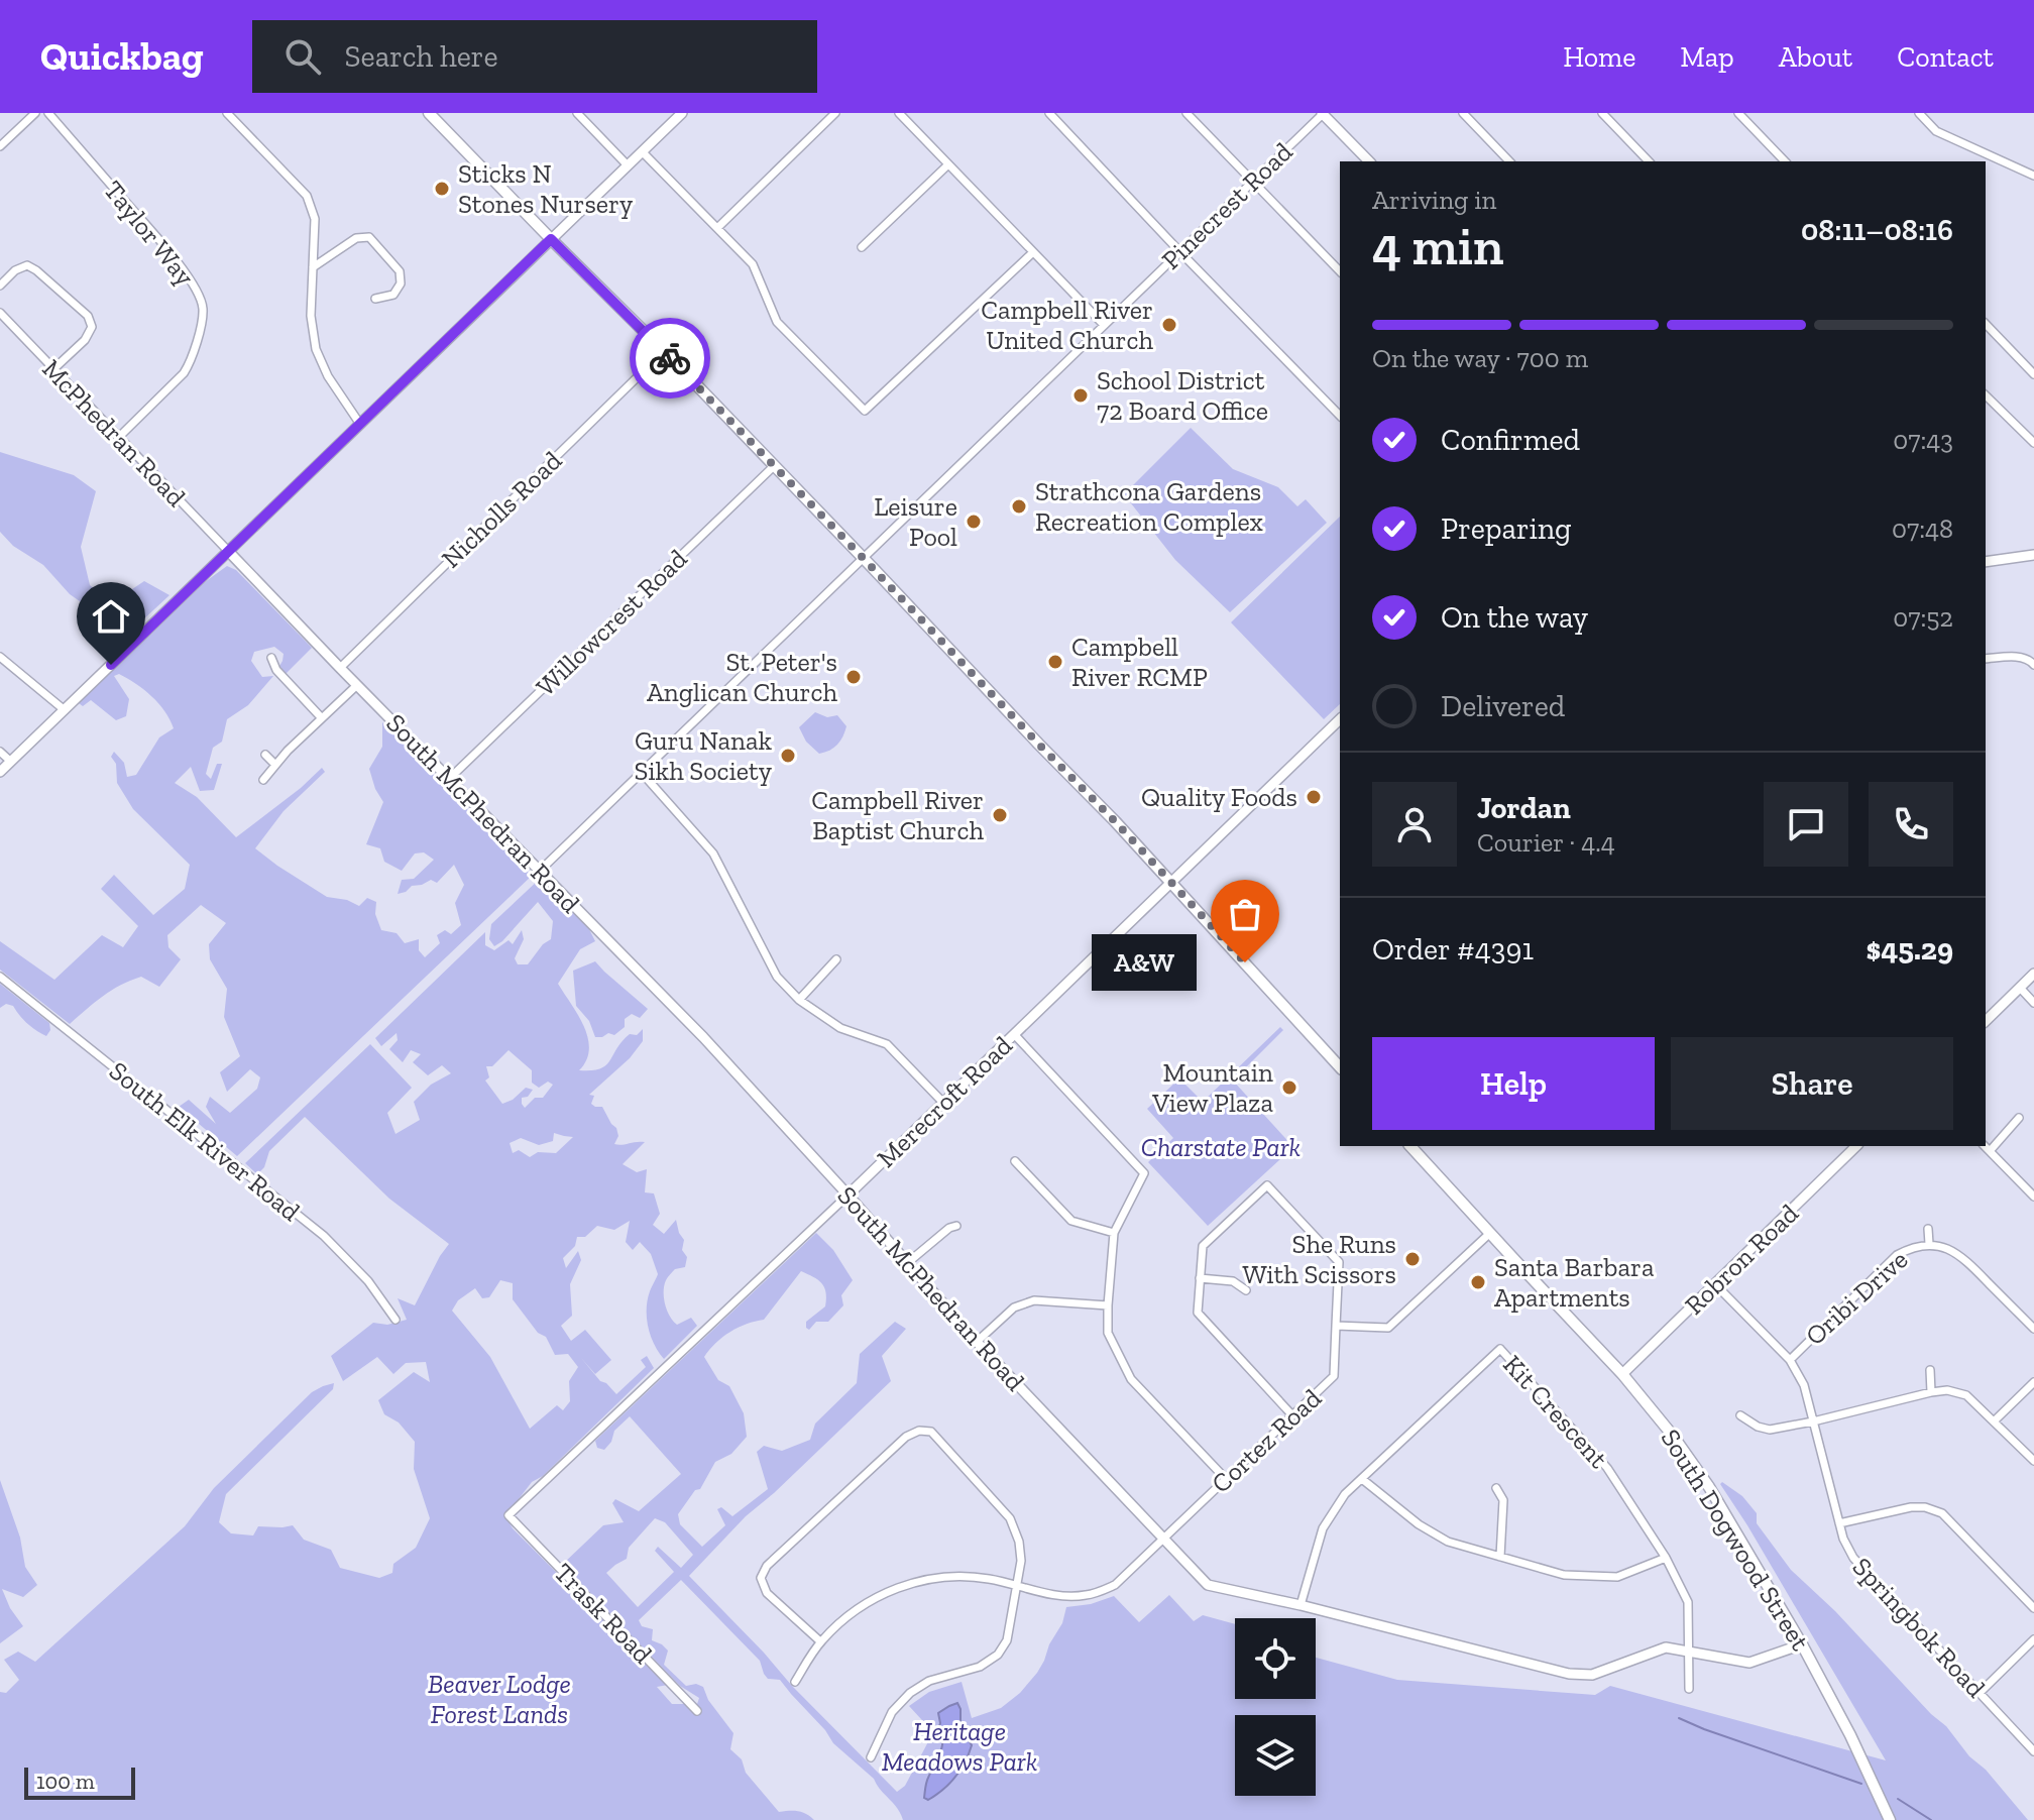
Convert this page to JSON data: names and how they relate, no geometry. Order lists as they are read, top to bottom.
{
  "streets": {
    "main road": ["South Dogwood Street"],
    "street": [
      "Pinecrest Road",
      "Taylor Way",
      "McPhedran Road",
      "Nicholls Road",
      "Willowcrest Road",
      "South McPhedran Road",
      "Merecroft Road",
      "South Elk River Road",
      "Robron Road",
      "Oribi Drive",
      "Kit Crescent",
      "Cortez Road",
      "Trask Road",
      "Springbok Road"
    ]
  },
  "crossings": [
    ["Pinecrest Road", "South McPhedran Road"],
    ["Taylor Way", "McPhedran Road"],
    ["McPhedran Road", "South McPhedran Road"],
    ["Nicholls Road", "South McPhedran Road"],
    ["Willowcrest Road", "South McPhedran Road"],
    ["South McPhedran Road", "Merecroft Road"],
    ["South McPhedran Road", "Kit Crescent"],
    ["South McPhedran Road", "Cortez Road"],
    ["South McPhedran Road", "South Dogwood Street"],
    ["Merecroft Road", "Trask Road"],
    ["Robron Road", "South Dogwood Street"],
    ["Robron Road", "Springbok Road"],
    ["Oribi Drive", "Springbok Road"]
  ],
  "parks": ["Charstate Park", "Beaver Lodge Forest Lands", "Heritage Meadows Park"],
  "places": [
    "Sticks N Stones Nursery",
    "Campbell River United Church",
    "School District 72 Board Office",
    "Strathcona Gardens Recreation Complex",
    "Leisure Pool",
    "Campbell River RCMP",
    "St. Peter's Anglican Church",
    "Guru Nanak Sikh Society",
    "Quality Foods",
    "Campbell River Baptist Church",
    "A&W",
    "Mountain View Plaza",
    "She Runs With Scissors",
    "Santa Barbara Apartments"
  ],
  "scale_bar": "100 m",
  "page": {
    "header": "Quickbag",
    "search": "Search here",
    "nav": [
      "Home",
      "Map",
      "About",
      "Contact"
    ],
    "heading": ["4 min", "Arriving in", "08:11–08:16"],
    "panel": [
      "Jordan",
      "Courier · 4.4",
      "Order #4391",
      "$45.29"
    ],
    "bar": "On the way · 700 m",
    "list": [
      ["Confirmed", "07:43"],
      ["Preparing", "07:48"],
      ["On the way", "07:52"],
      "Delivered"
    ],
    "bubble": "A&W",
    "buttons": ["Help", "Share"],
    "scale": "100 m"
  }
}
